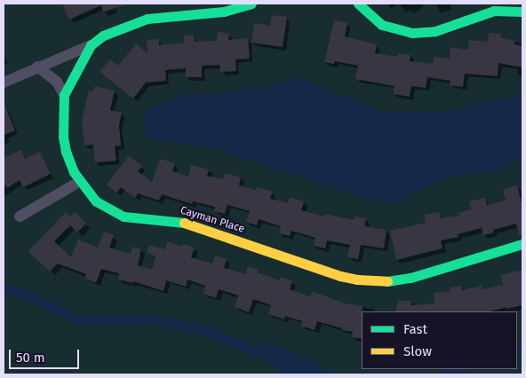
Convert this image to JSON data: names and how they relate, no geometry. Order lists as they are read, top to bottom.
{
  "streets": {
    "street": ["Cayman Place"]
  },
  "legend": ["Fast", "Slow"],
  "scale_bar": "50 m"
}
